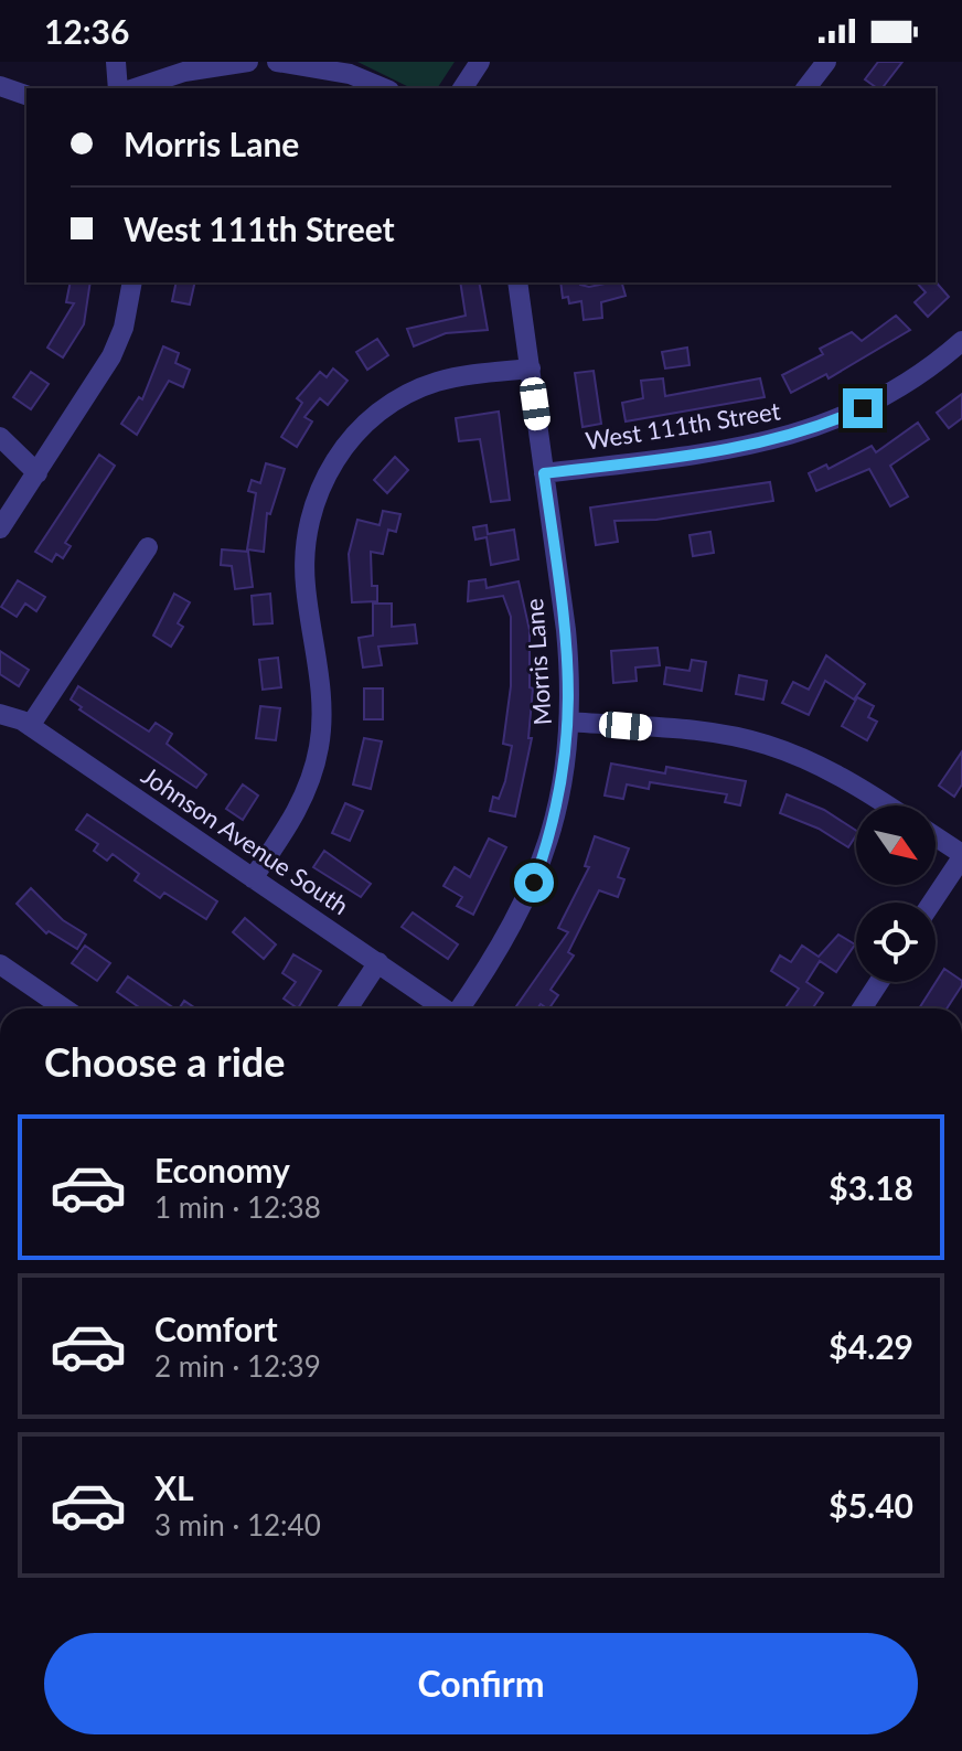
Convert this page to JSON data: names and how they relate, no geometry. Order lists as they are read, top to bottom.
{
  "streets": {
    "street": ["West 111th Street", "Morris Lane", "Johnson Avenue South"]
  },
  "crossings": [
    ["West 111th Street", "Morris Lane"]
  ],
  "north": "bottom right",
  "page": {
    "status": "12:36",
    "banner": ["Morris Lane", "West 111th Street"],
    "heading": "Choose a ride",
    "list": [
      {
        "name": "Economy",
        "note": "1 min · 12:38",
        "value": "$3.18"
      },
      {
        "name": "Comfort",
        "note": "2 min · 12:39",
        "value": "$4.29"
      },
      {
        "name": "XL",
        "note": "3 min · 12:40",
        "value": "$5.40"
      }
    ],
    "buttons": "Confirm"
  }
}
